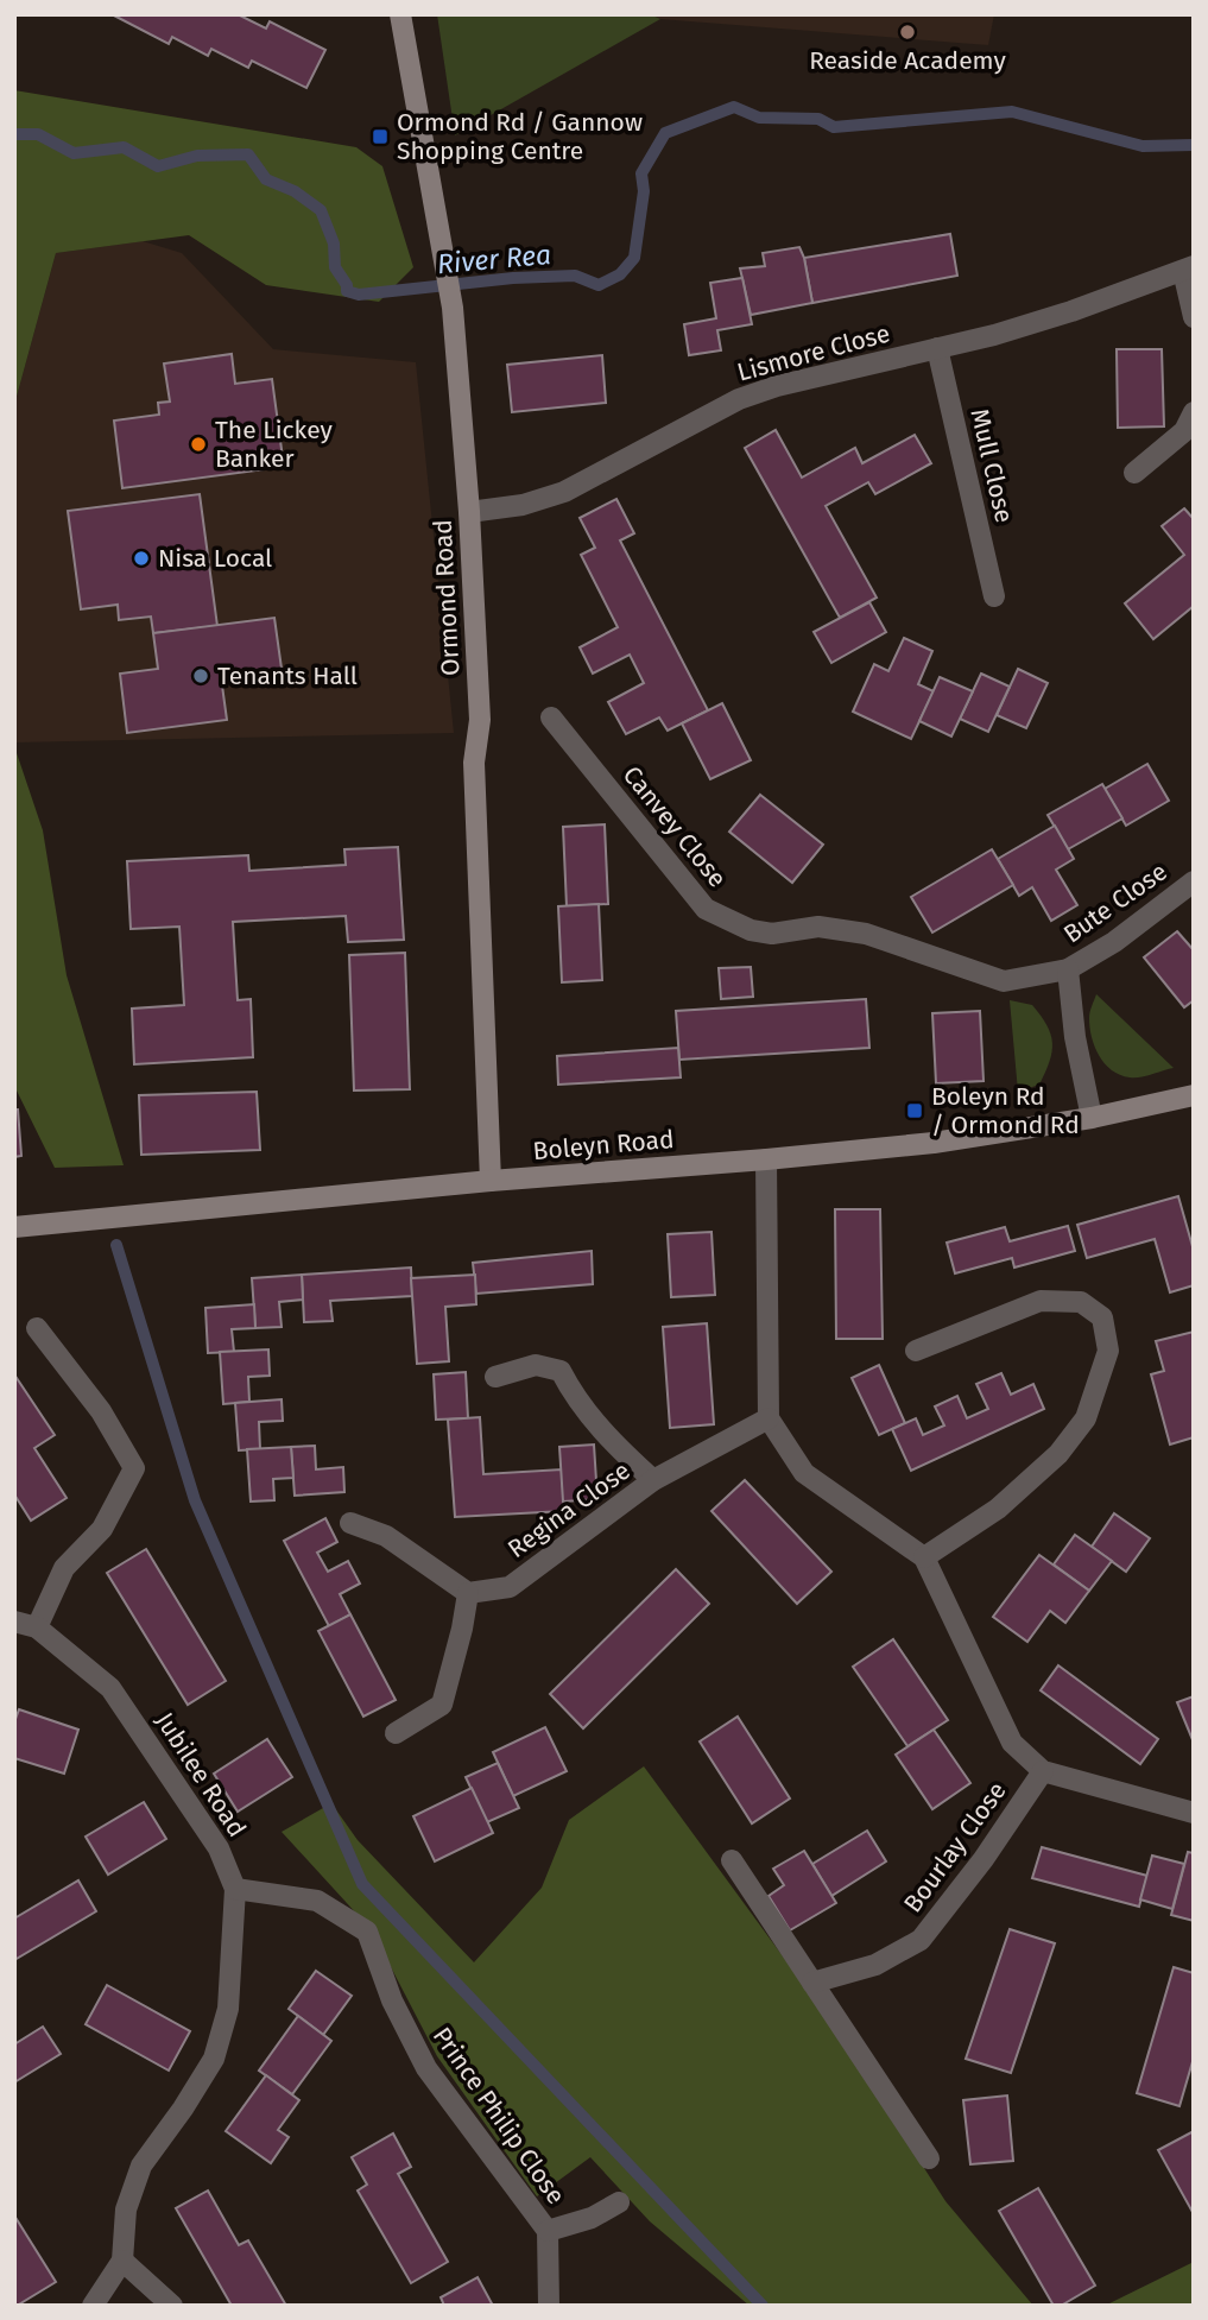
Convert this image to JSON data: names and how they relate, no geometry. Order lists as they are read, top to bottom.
{
  "streets": {
    "street": [
      "Lismore Close",
      "Mull Close",
      "Ormond Road",
      "Canvey Close",
      "Bute Close",
      "Boleyn Road",
      "Regina Close",
      "Jubilee Road",
      "Bourlay Close",
      "Prince Philip Close"
    ]
  },
  "crossings": [
    ["Lismore Close", "Mull Close"],
    ["Lismore Close", "Ormond Road"],
    ["Ormond Road", "Boleyn Road"],
    ["Canvey Close", "Bute Close"],
    ["Jubilee Road", "Prince Philip Close"]
  ],
  "water": ["River Rea"],
  "places": {
    "other": [
      "Reaside Academy",
      "The Lickey Banker",
      "Nisa Local",
      "Tenants Hall"
    ],
    "transit": ["Ormond Rd / Gannow Shopping Centre", "Boleyn Rd / Ormond Rd"]
  }
}
